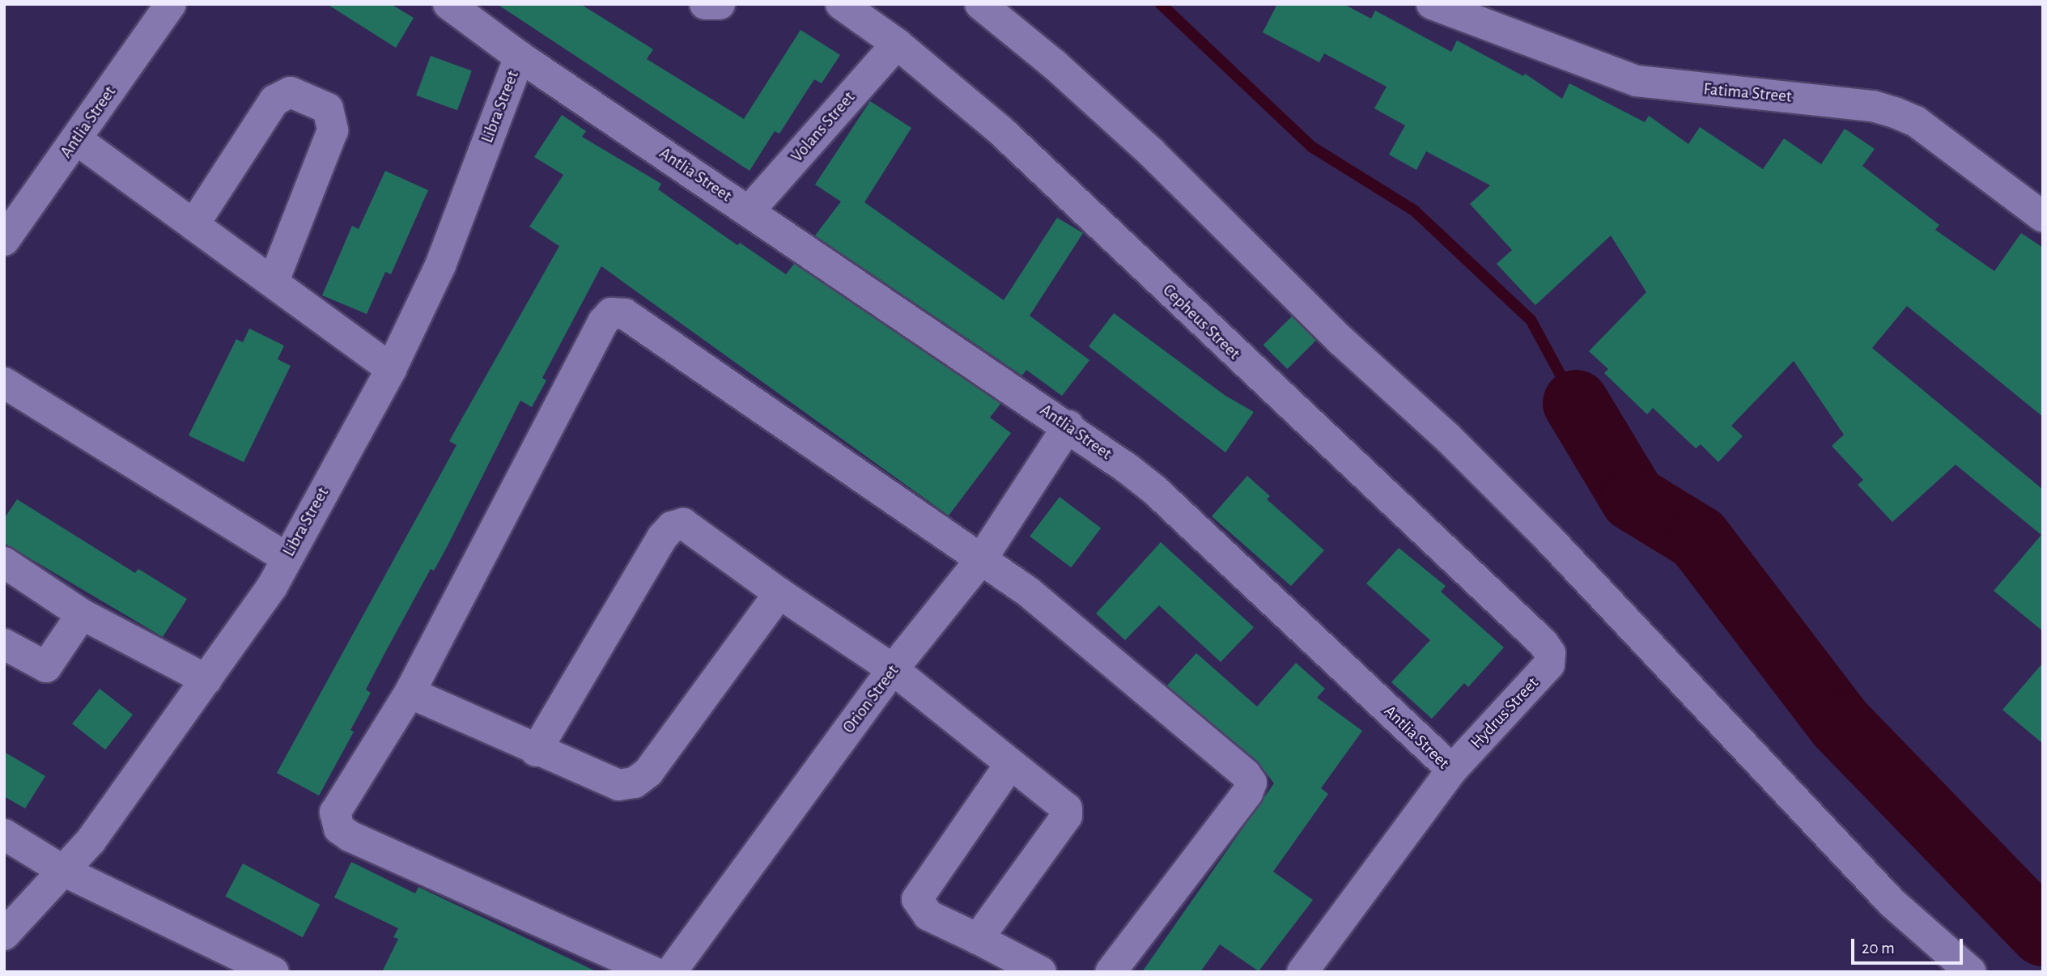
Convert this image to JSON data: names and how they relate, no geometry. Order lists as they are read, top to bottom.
{
  "streets": {
    "street": [
      "Fatima Street",
      "Libra Street",
      "Antlia Street",
      "Volans Street",
      "Cepheus Street",
      "Orion Street",
      "Hydrus Street"
    ]
  },
  "crossings": [
    ["Libra Street", "Antlia Street"],
    ["Antlia Street", "Volans Street"],
    ["Antlia Street", "Orion Street"],
    ["Antlia Street", "Hydrus Street"],
    ["Volans Street", "Cepheus Street"],
    ["Cepheus Street", "Hydrus Street"]
  ],
  "scale_bar": "20 m"
}
